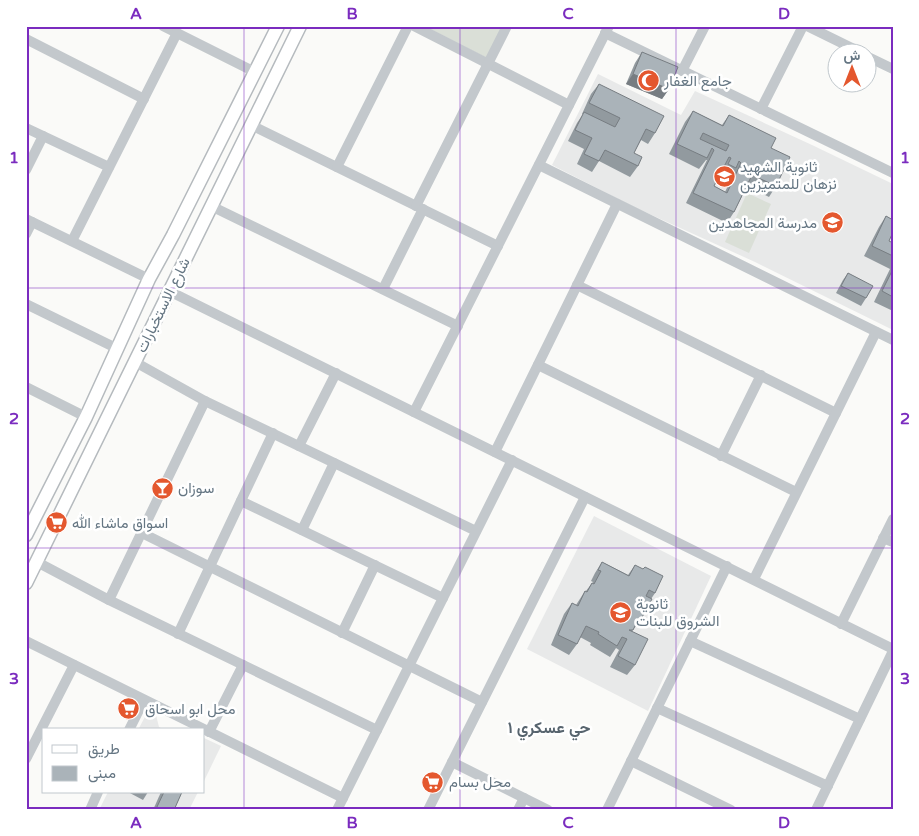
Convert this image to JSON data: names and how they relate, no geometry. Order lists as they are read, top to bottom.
{
  "streets": {
    "main road": ["شارع الاستخبارات"]
  },
  "districts": ["حي عسكري ١"],
  "places": {
    "mosque": ["جامع الغفار"],
    "school or university": ["ثانوية الشهيد نزهان للمتميزين", "مدرسة المجاهدين", "ثانوية الشروق للبنات"],
    "bar": ["سوزان"],
    "supermarket": ["اسواق ماشاء الله", "محل ابو اسحاق", "محل بسام"]
  },
  "legend": ["طريق", "مبنى"],
  "north": "top",
  "grid": {
    "columns": [
      "A",
      "B",
      "C",
      "D"
    ],
    "rows": ["1", "2", "3"]
  }
}
